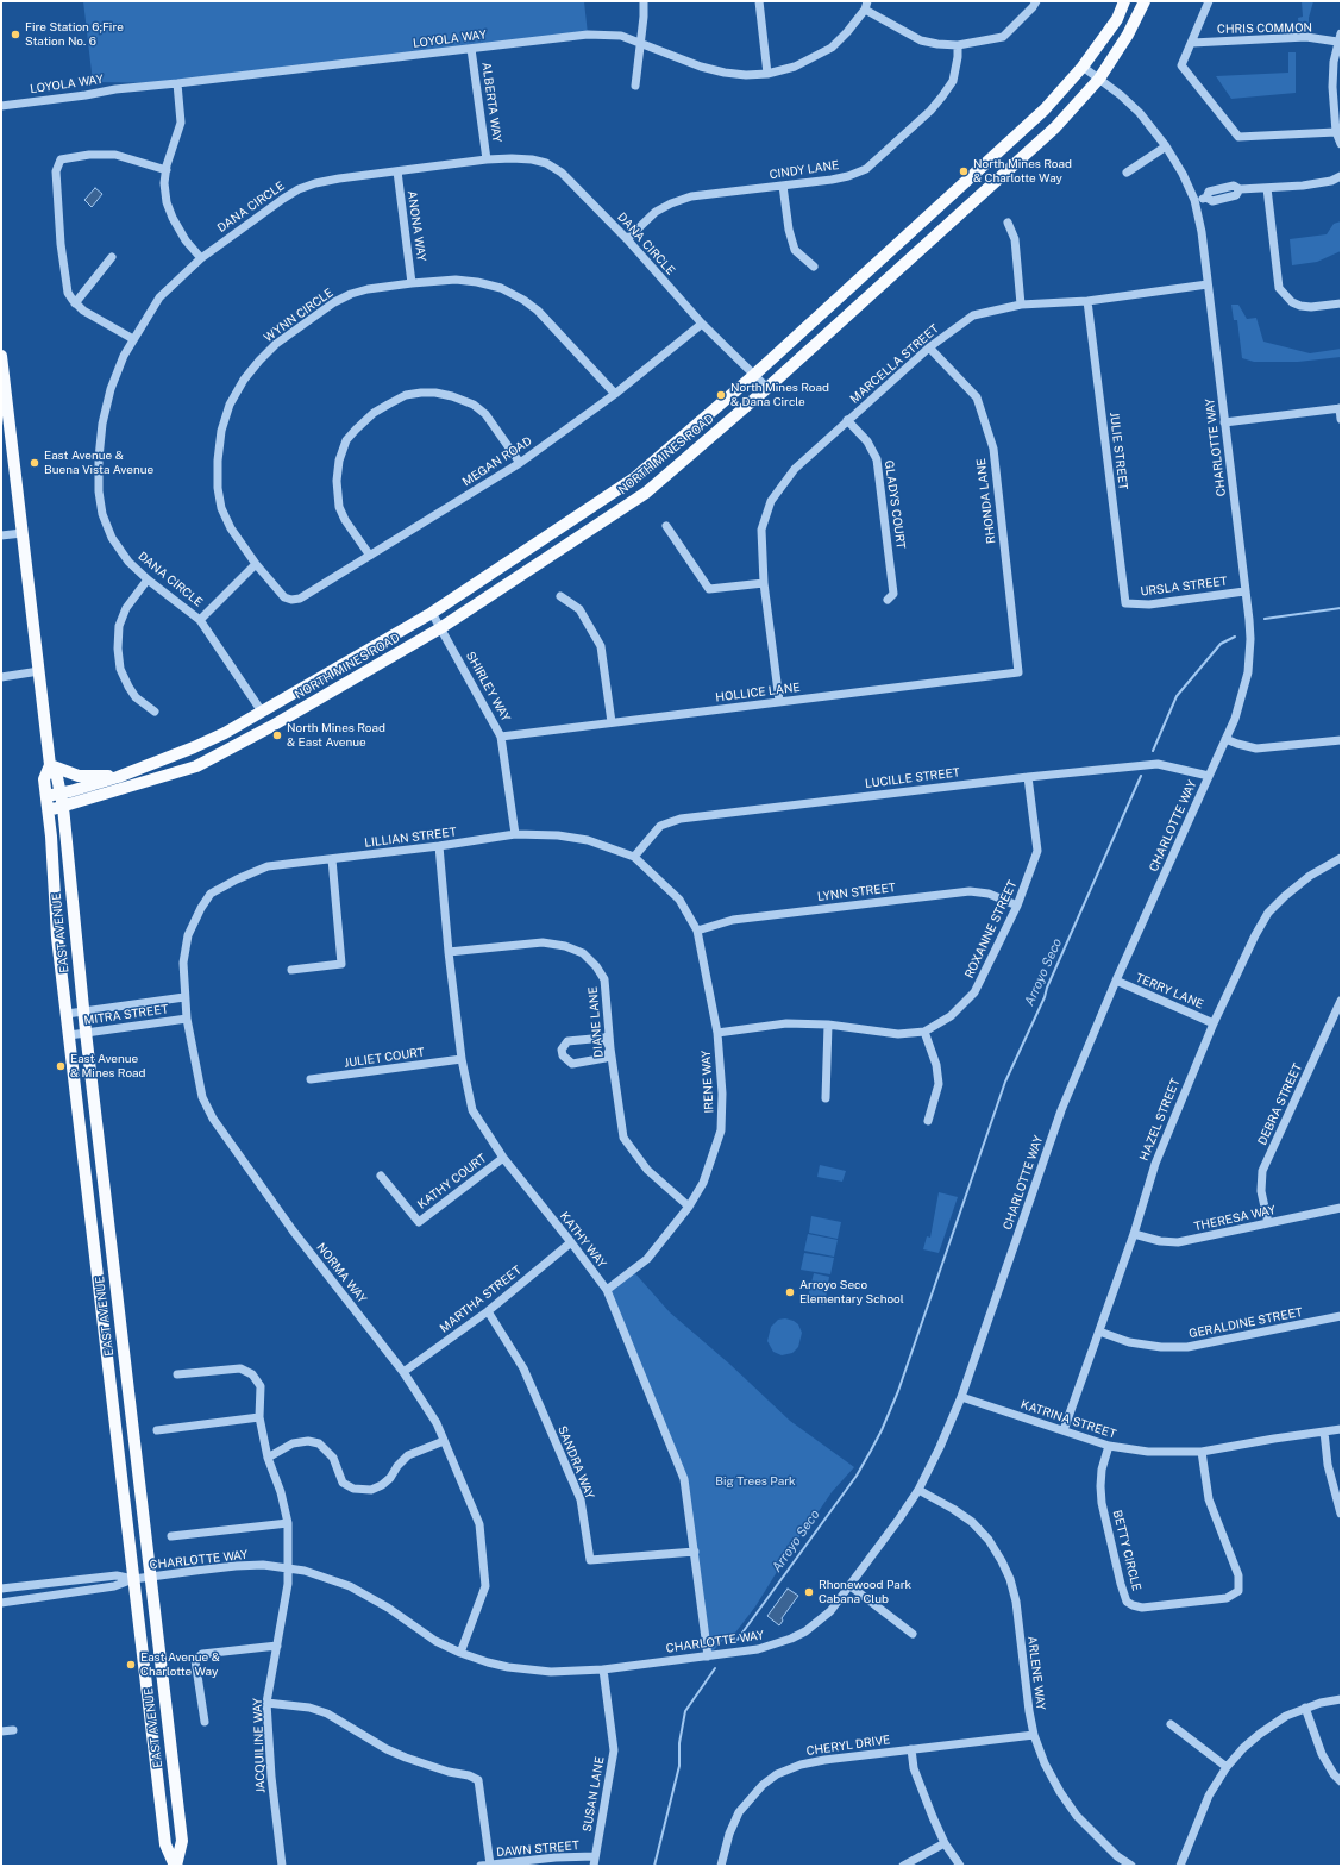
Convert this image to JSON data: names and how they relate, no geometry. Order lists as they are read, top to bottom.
{
  "streets": {
    "main road": ["NORTH MINES ROAD", "EAST AVENUE"],
    "street": [
      "CHRIS COMMON",
      "LOYOLA WAY",
      "ALBERTA WAY",
      "CINDY LANE",
      "DANA CIRCLE",
      "ANONA WAY",
      "WYNN CIRCLE",
      "MARCELLA STREET",
      "CHARLOTTE WAY",
      "JULIE STREET",
      "MEGAN ROAD",
      "RHONDA LANE",
      "GLADYS COURT",
      "URSLA STREET",
      "SHIRLEY WAY",
      "HOLLICE LANE",
      "LUCILLE STREET",
      "LILLIAN STREET",
      "LYNN STREET",
      "ROXANNE STREET",
      "TERRY LANE",
      "MITRA STREET",
      "DIANE LANE",
      "JULIET COURT",
      "IRENE WAY",
      "DEBRA STREET",
      "HAZEL STREET",
      "KATHY COURT",
      "THERESA WAY",
      "KATHY WAY",
      "NORMA WAY",
      "MARTHA STREET",
      "GERALDINE STREET",
      "KATRINA STREET",
      "SANDRA WAY",
      "BETTY CIRCLE",
      "ARLENE WAY",
      "JACQUILINE WAY",
      "CHERYL DRIVE",
      "SUSAN LANE",
      "DAWN STREET"
    ]
  },
  "crossings": [
    ["LOYOLA WAY", "ALBERTA WAY"],
    ["ALBERTA WAY", "DANA CIRCLE"],
    ["CINDY LANE", "DANA CIRCLE"],
    ["DANA CIRCLE", "ANONA WAY"],
    ["DANA CIRCLE", "NORTH MINES ROAD"],
    ["DANA CIRCLE", "MEGAN ROAD"],
    ["ANONA WAY", "WYNN CIRCLE"],
    ["WYNN CIRCLE", "MEGAN ROAD"],
    ["MARCELLA STREET", "CHARLOTTE WAY"],
    ["MARCELLA STREET", "JULIE STREET"],
    ["MARCELLA STREET", "RHONDA LANE"],
    ["MARCELLA STREET", "GLADYS COURT"],
    ["MARCELLA STREET", "HOLLICE LANE"],
    ["CHARLOTTE WAY", "NORTH MINES ROAD"],
    ["CHARLOTTE WAY", "URSLA STREET"],
    ["CHARLOTTE WAY", "LUCILLE STREET"],
    ["CHARLOTTE WAY", "EAST AVENUE"],
    ["CHARLOTTE WAY", "TERRY LANE"],
    ["CHARLOTTE WAY", "KATHY WAY"],
    ["CHARLOTTE WAY", "NORMA WAY"],
    ["CHARLOTTE WAY", "KATRINA STREET"],
    ["CHARLOTTE WAY", "ARLENE WAY"],
    ["CHARLOTTE WAY", "JACQUILINE WAY"],
    ["CHARLOTTE WAY", "SUSAN LANE"],
    ["JULIE STREET", "URSLA STREET"],
    ["NORTH MINES ROAD", "SHIRLEY WAY"],
    ["NORTH MINES ROAD", "EAST AVENUE"],
    ["RHONDA LANE", "HOLLICE LANE"],
    ["SHIRLEY WAY", "HOLLICE LANE"],
    ["SHIRLEY WAY", "LILLIAN STREET"],
    ["LUCILLE STREET", "LILLIAN STREET"],
    ["LUCILLE STREET", "ROXANNE STREET"],
    ["LUCILLE STREET", "IRENE WAY"],
    ["LILLIAN STREET", "IRENE WAY"],
    ["LILLIAN STREET", "KATHY WAY"],
    ["LILLIAN STREET", "NORMA WAY"],
    ["LYNN STREET", "ROXANNE STREET"],
    ["LYNN STREET", "IRENE WAY"],
    ["ROXANNE STREET", "IRENE WAY"],
    ["EAST AVENUE", "MITRA STREET"],
    ["TERRY LANE", "HAZEL STREET"],
    ["MITRA STREET", "NORMA WAY"],
    ["DIANE LANE", "IRENE WAY"],
    ["DIANE LANE", "KATHY WAY"],
    ["JULIET COURT", "KATHY WAY"],
    ["IRENE WAY", "KATHY WAY"],
    ["DEBRA STREET", "THERESA WAY"],
    ["HAZEL STREET", "THERESA WAY"],
    ["HAZEL STREET", "GERALDINE STREET"],
    ["HAZEL STREET", "KATRINA STREET"],
    ["KATHY COURT", "KATHY WAY"],
    ["KATHY WAY", "MARTHA STREET"],
    ["KATHY WAY", "SANDRA WAY"],
    ["NORMA WAY", "MARTHA STREET"],
    ["MARTHA STREET", "SANDRA WAY"],
    ["KATRINA STREET", "BETTY CIRCLE"],
    ["ARLENE WAY", "CHERYL DRIVE"],
    ["SUSAN LANE", "DAWN STREET"]
  ],
  "water": ["Arroyo Seco"],
  "parks": ["Big Trees Park"],
  "places": [
    "Fire Station 6;Fire Station No. 6",
    "North Mines Road & Charlotte Way",
    "North Mines Road & Dana Circle",
    "East Avenue & Buena Vista Avenue",
    "North Mines Road & East Avenue",
    "East Avenue & Mines Road",
    "Arroyo Seco Elementary School",
    "Rhonewood Park Cabana Club",
    "East Avenue & Charlotte Way"
  ]
}
